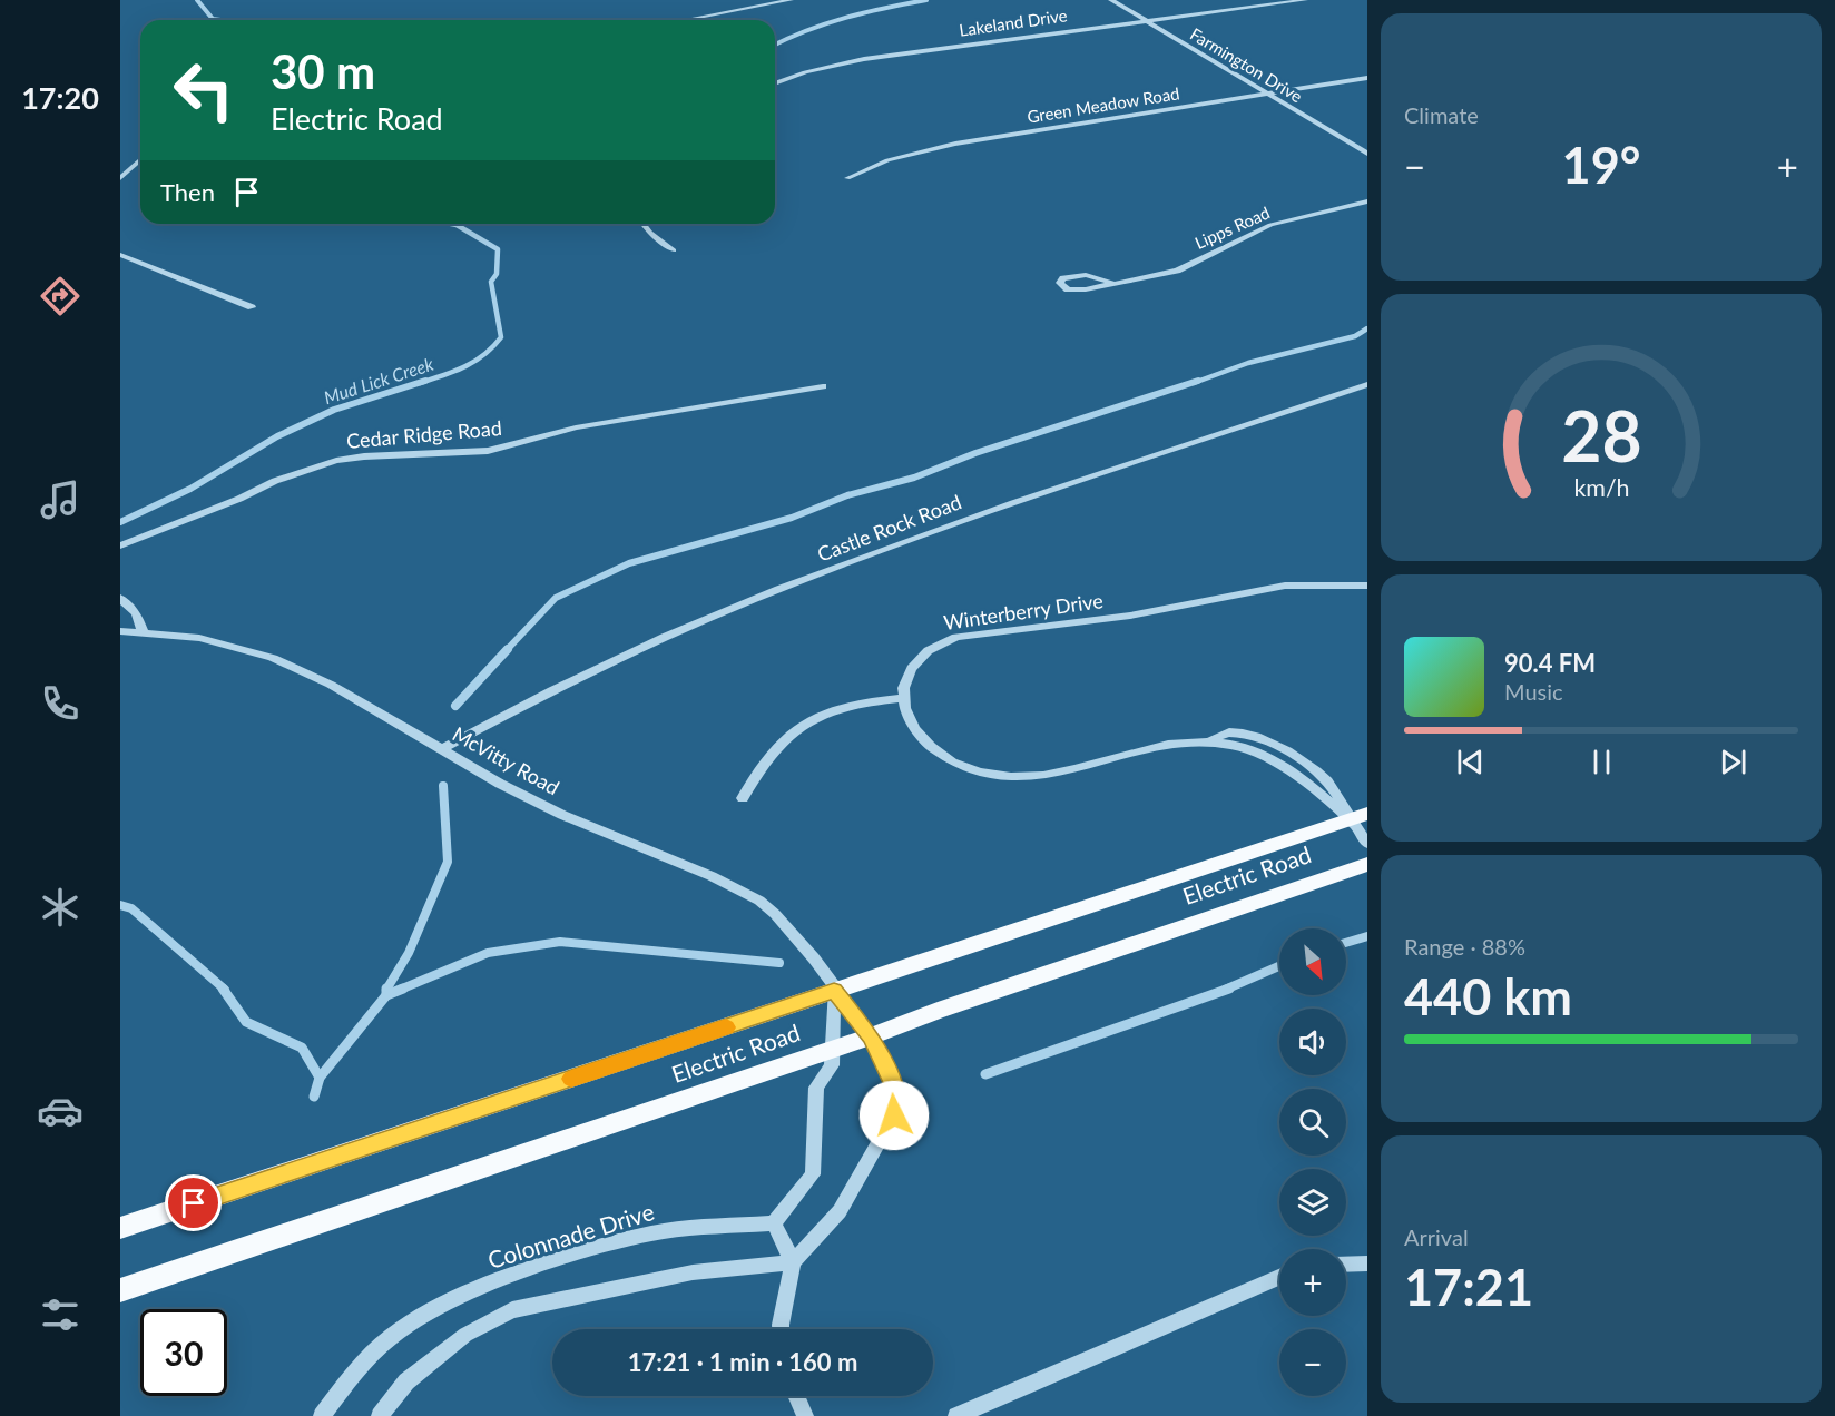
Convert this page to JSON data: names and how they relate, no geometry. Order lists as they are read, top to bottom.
{
  "streets": {
    "main road": ["Electric Road"],
    "street": [
      "Lakeland Drive",
      "Farmington Drive",
      "Green Meadow Road",
      "Lipps Road",
      "Cedar Ridge Road",
      "Castle Rock Road",
      "Winterberry Drive",
      "McVitty Road",
      "Colonnade Drive"
    ]
  },
  "crossings": [
    ["Lakeland Drive", "Farmington Drive"],
    ["Farmington Drive", "Green Meadow Road"],
    ["Castle Rock Road", "McVitty Road"],
    ["McVitty Road", "Electric Road"]
  ],
  "water": ["Mud Lick Creek"],
  "north": "bottom right",
  "page": {
    "tabs": "17:20",
    "tile": [
      "Climate",
      ["Range · 88%", "440 km"],
      ["Arrival", "17:21"]
    ],
    "turn": ["30 m", "Electric Road"],
    "heat": ["−", "19°", "+"],
    "then": "Then",
    "song": ["90.4 FM", "Music"],
    "map_buttons": ["+", "−"],
    "limit": "30",
    "trip": "17:21 · 1 min · 160 m",
    "gauge": ["28", "km/h"]
  }
}
